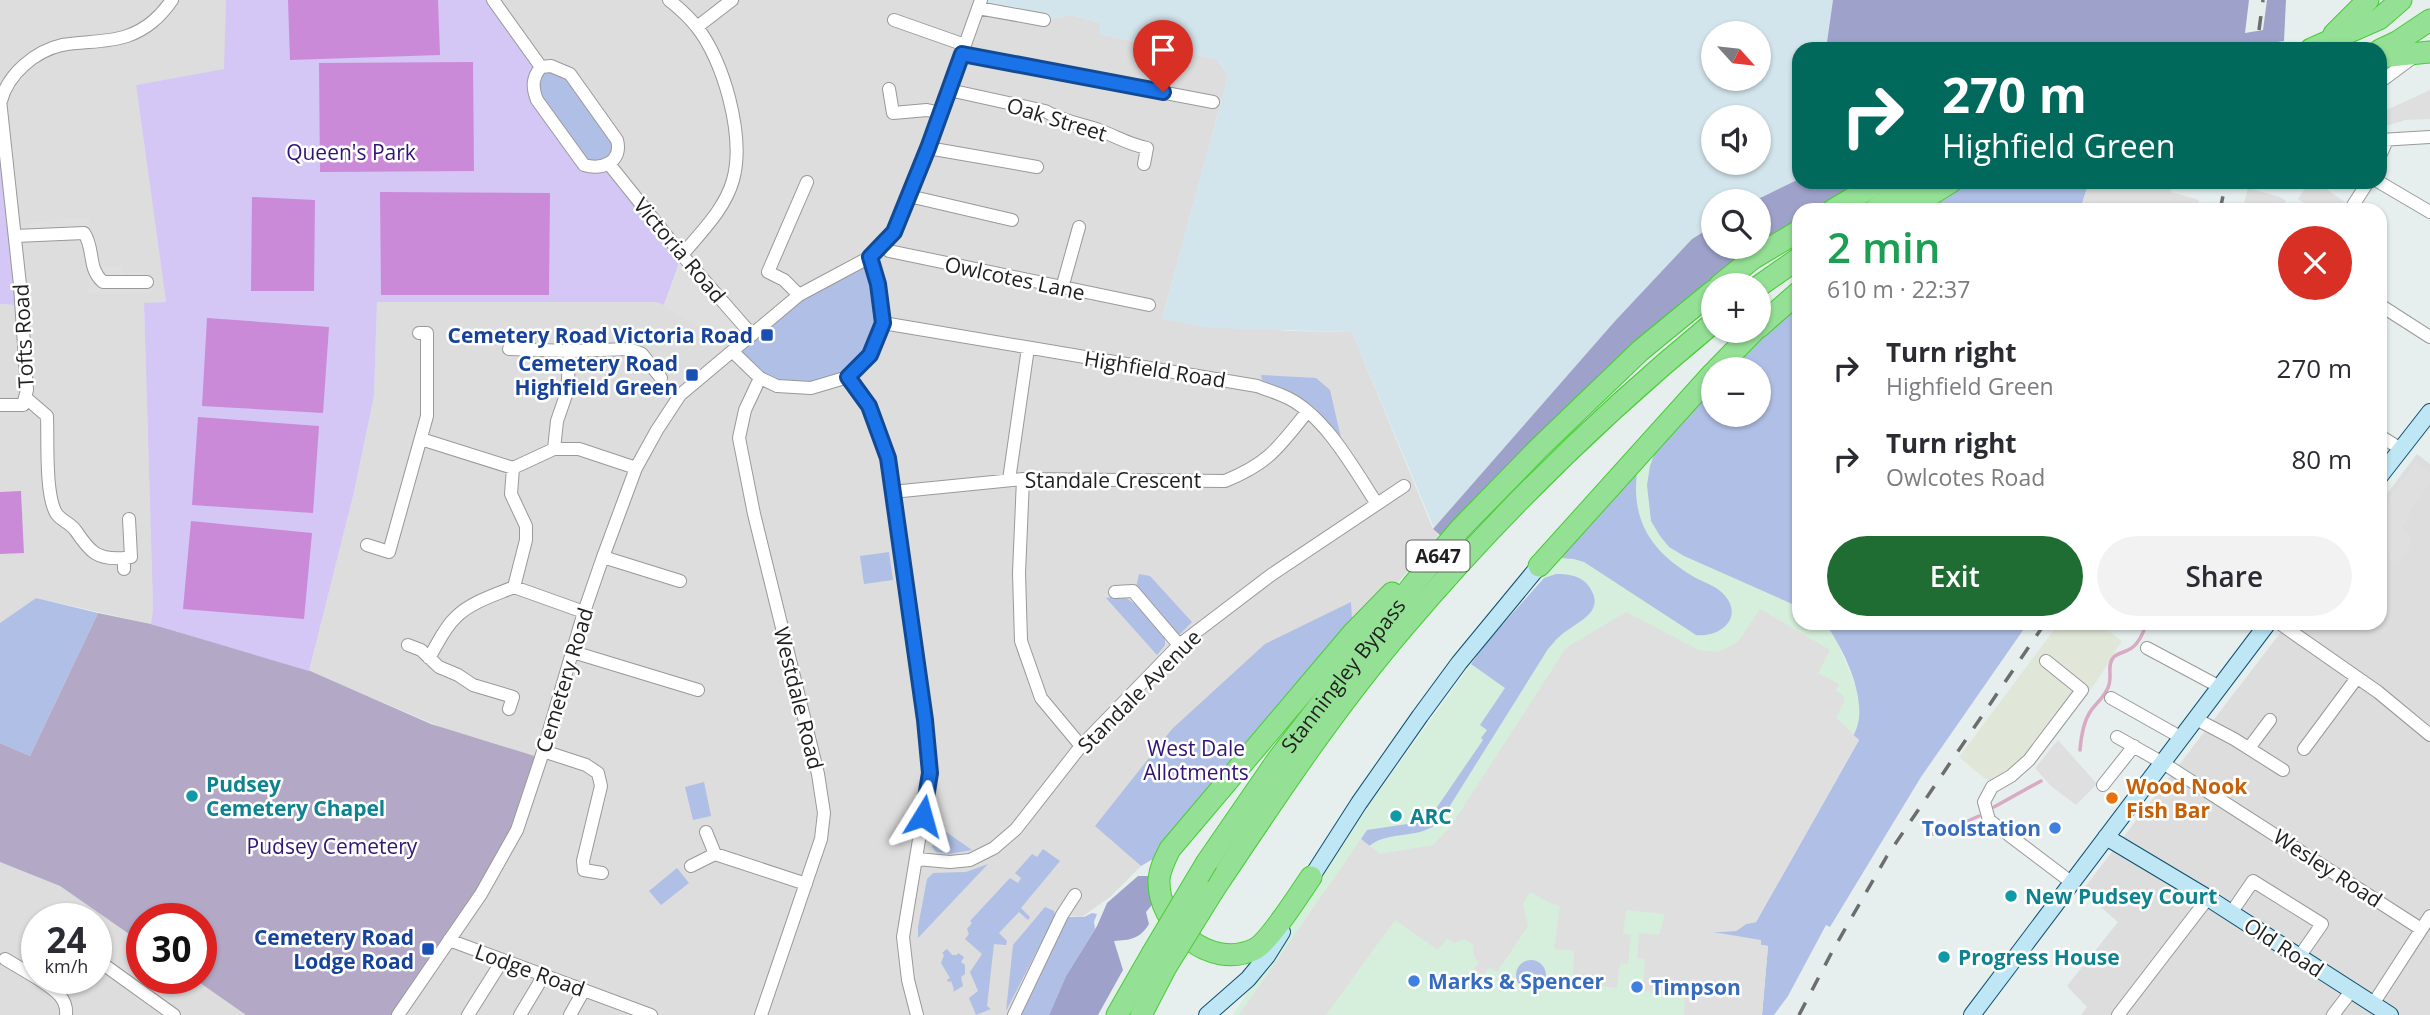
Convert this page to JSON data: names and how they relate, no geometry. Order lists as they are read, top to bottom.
{
  "streets": {
    "highway": ["A647", "Stanningley Bypass"],
    "main road": ["Old Road"],
    "street": [
      "Oak Street",
      "Victoria Road",
      "Owlcotes Lane",
      "Tofts Road",
      "Highfield Road",
      "Standale Crescent",
      "Cemetery Road",
      "Standale Avenue",
      "Westdale Road",
      "Wesley Road",
      "Lodge Road"
    ]
  },
  "crossings": [
    ["Oak Street", "Cemetery Road"],
    ["Victoria Road", "Cemetery Road"],
    ["Owlcotes Lane", "Cemetery Road"],
    ["Highfield Road", "Standale Crescent"],
    ["Highfield Road", "Standale Avenue"],
    ["Cemetery Road", "Lodge Road"]
  ],
  "parks": ["Queen's Park", "West Dale Allotments", "Pudsey Cemetery"],
  "places": {
    "transit": ["Cemetery Road Victoria Road", "Cemetery Road Highfield Green", "Cemetery Road Lodge Road"],
    "other": [
      "Pudsey Cemetery Chapel",
      "Wood Nook Fish Bar",
      "ARC",
      "Toolstation",
      "New Pudsey Court",
      "Progress House",
      "Marks & Spencer",
      "Timpson"
    ]
  },
  "north": "bottom right",
  "page": {
    "map_buttons": ["+", "−"],
    "turn": ["270 m", "Highfield Green"],
    "heading": ["2 min", "610 m · 22:37"],
    "list": [
      {
        "name": "Turn right",
        "note": "Highfield Green",
        "value": "270 m"
      },
      {
        "name": "Turn right",
        "note": "Owlcotes Road",
        "value": "80 m"
      }
    ],
    "buttons": ["Exit", "Share"],
    "speed": "24 km/h",
    "limit": "30"
  }
}
